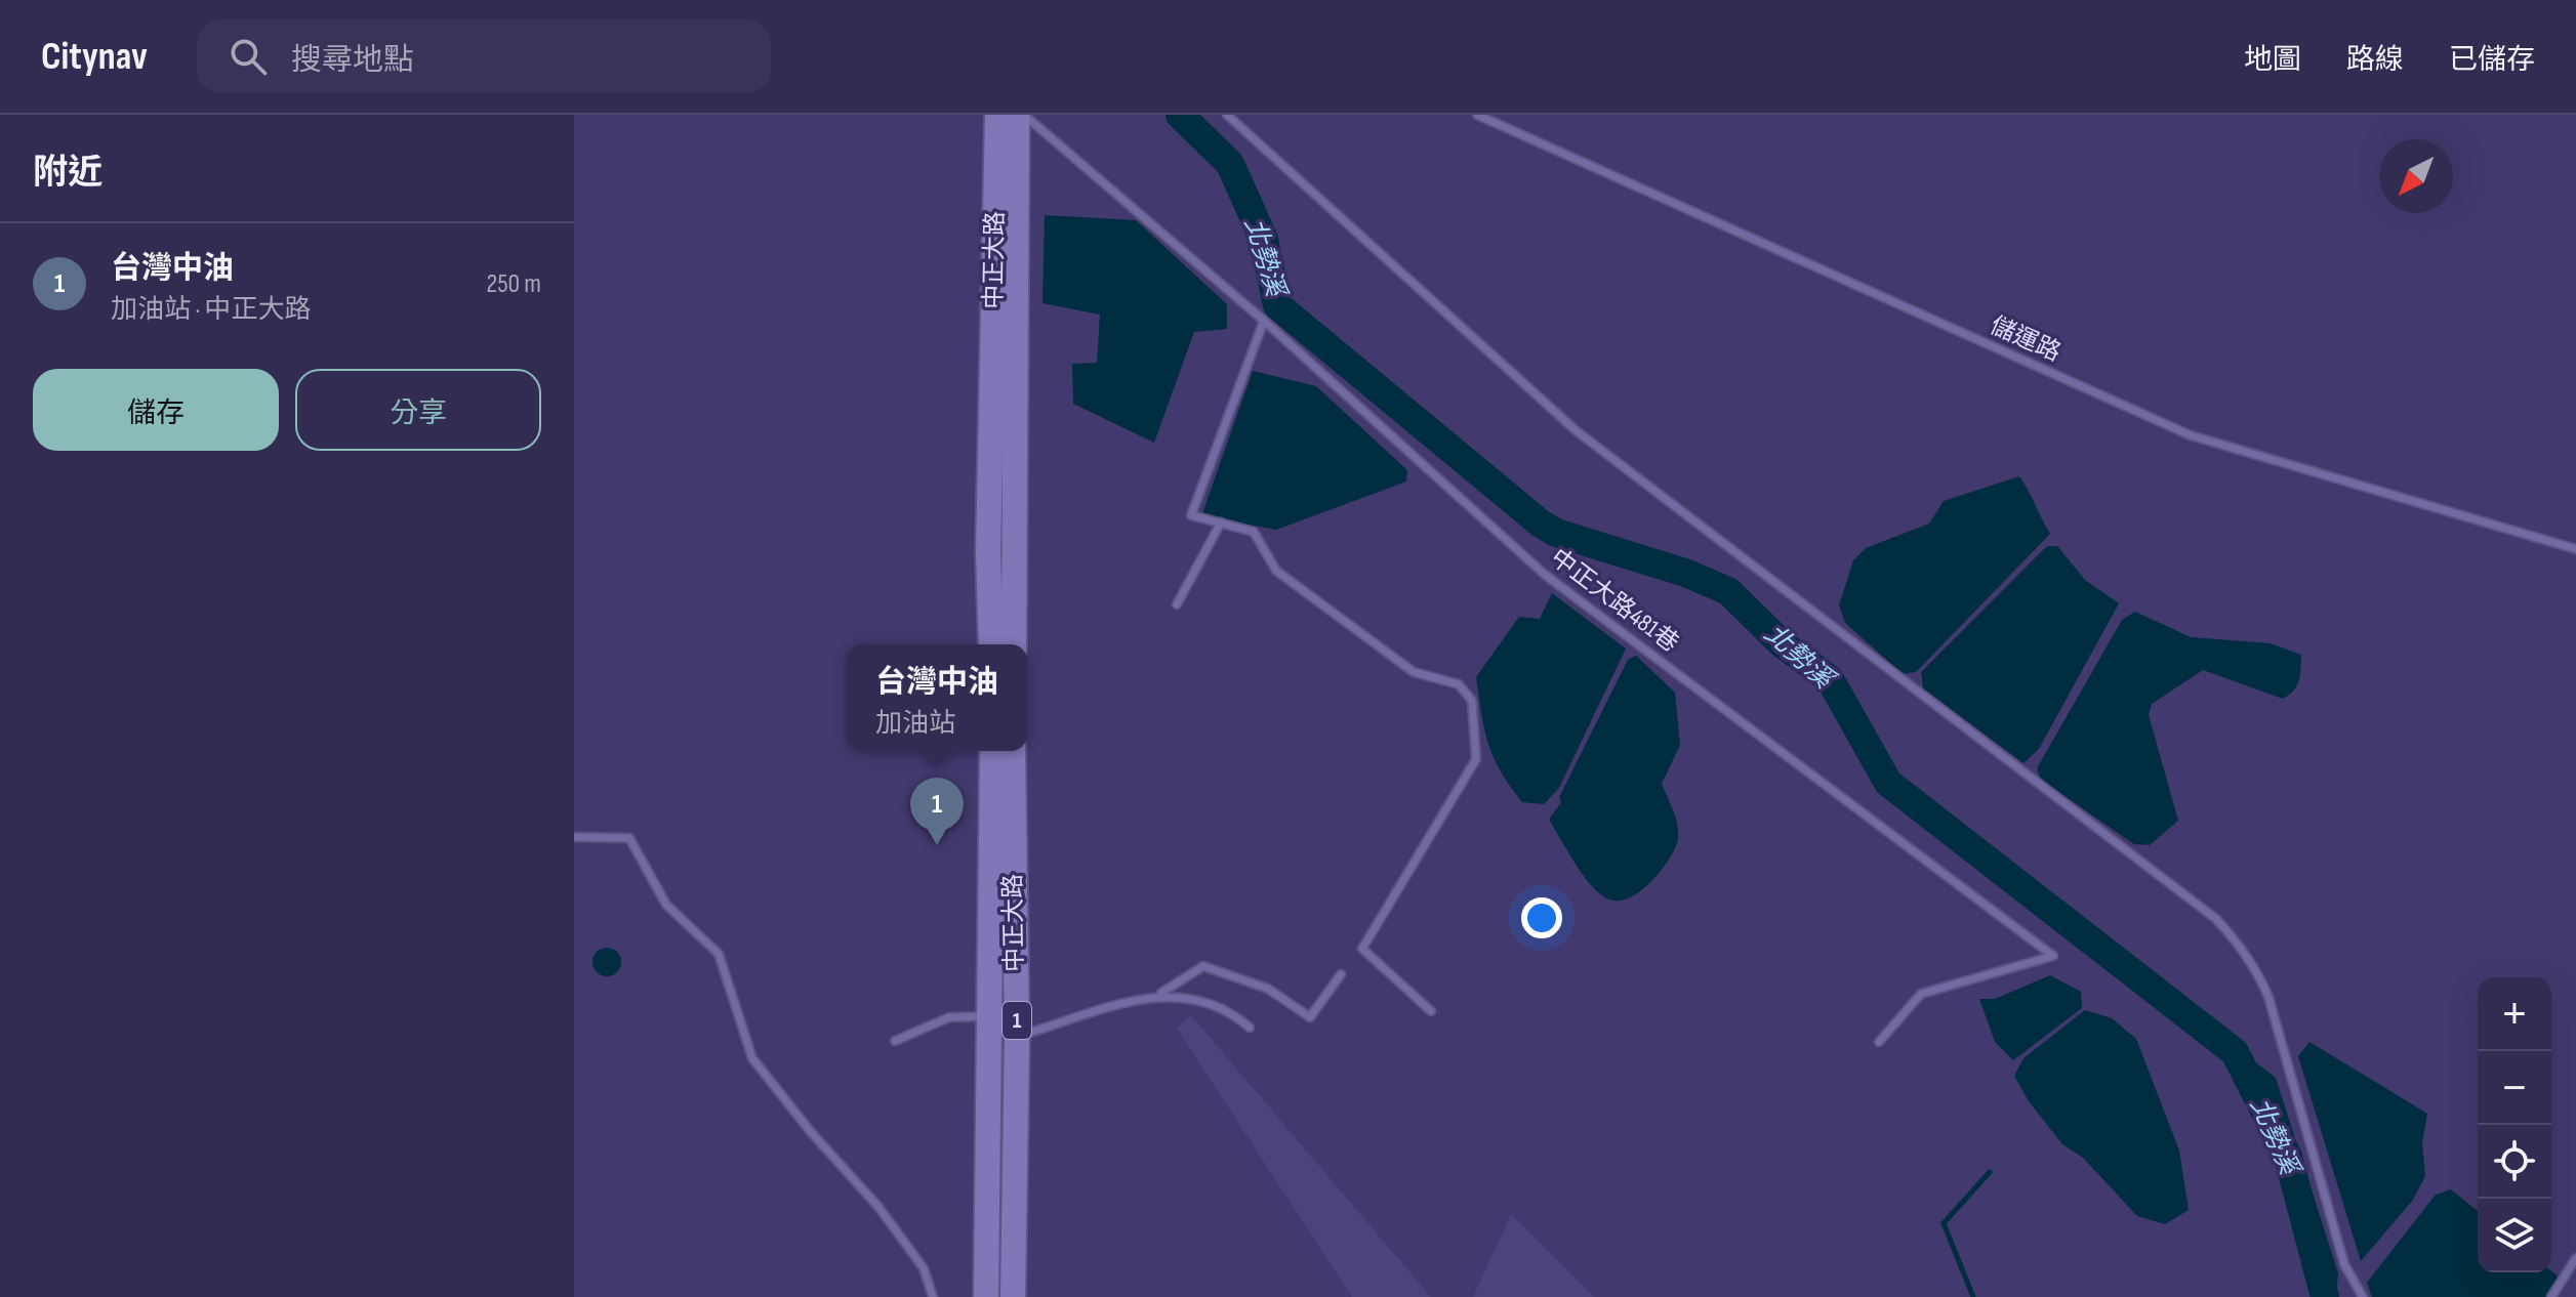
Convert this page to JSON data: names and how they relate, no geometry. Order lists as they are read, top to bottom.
{
  "streets": {
    "main road": ["中正大路", "1"],
    "lane": ["儲運路", "中正大路481巷"]
  },
  "water": ["北勢溪"],
  "north": "bottom left",
  "page": {
    "header": "Citynav",
    "search": "搜尋地點",
    "nav": ["地圖", "路線", "已儲存"],
    "heading": "附近",
    "list": [
      {
        "mark": "1",
        "name": "台灣中油",
        "note": "加油站 · 中正大路",
        "value": "250 m"
      }
    ],
    "buttons": ["儲存", "分享"],
    "popup": ["台灣中油", "加油站"],
    "pins": "1",
    "map_buttons": ["+", "−"]
  }
}
